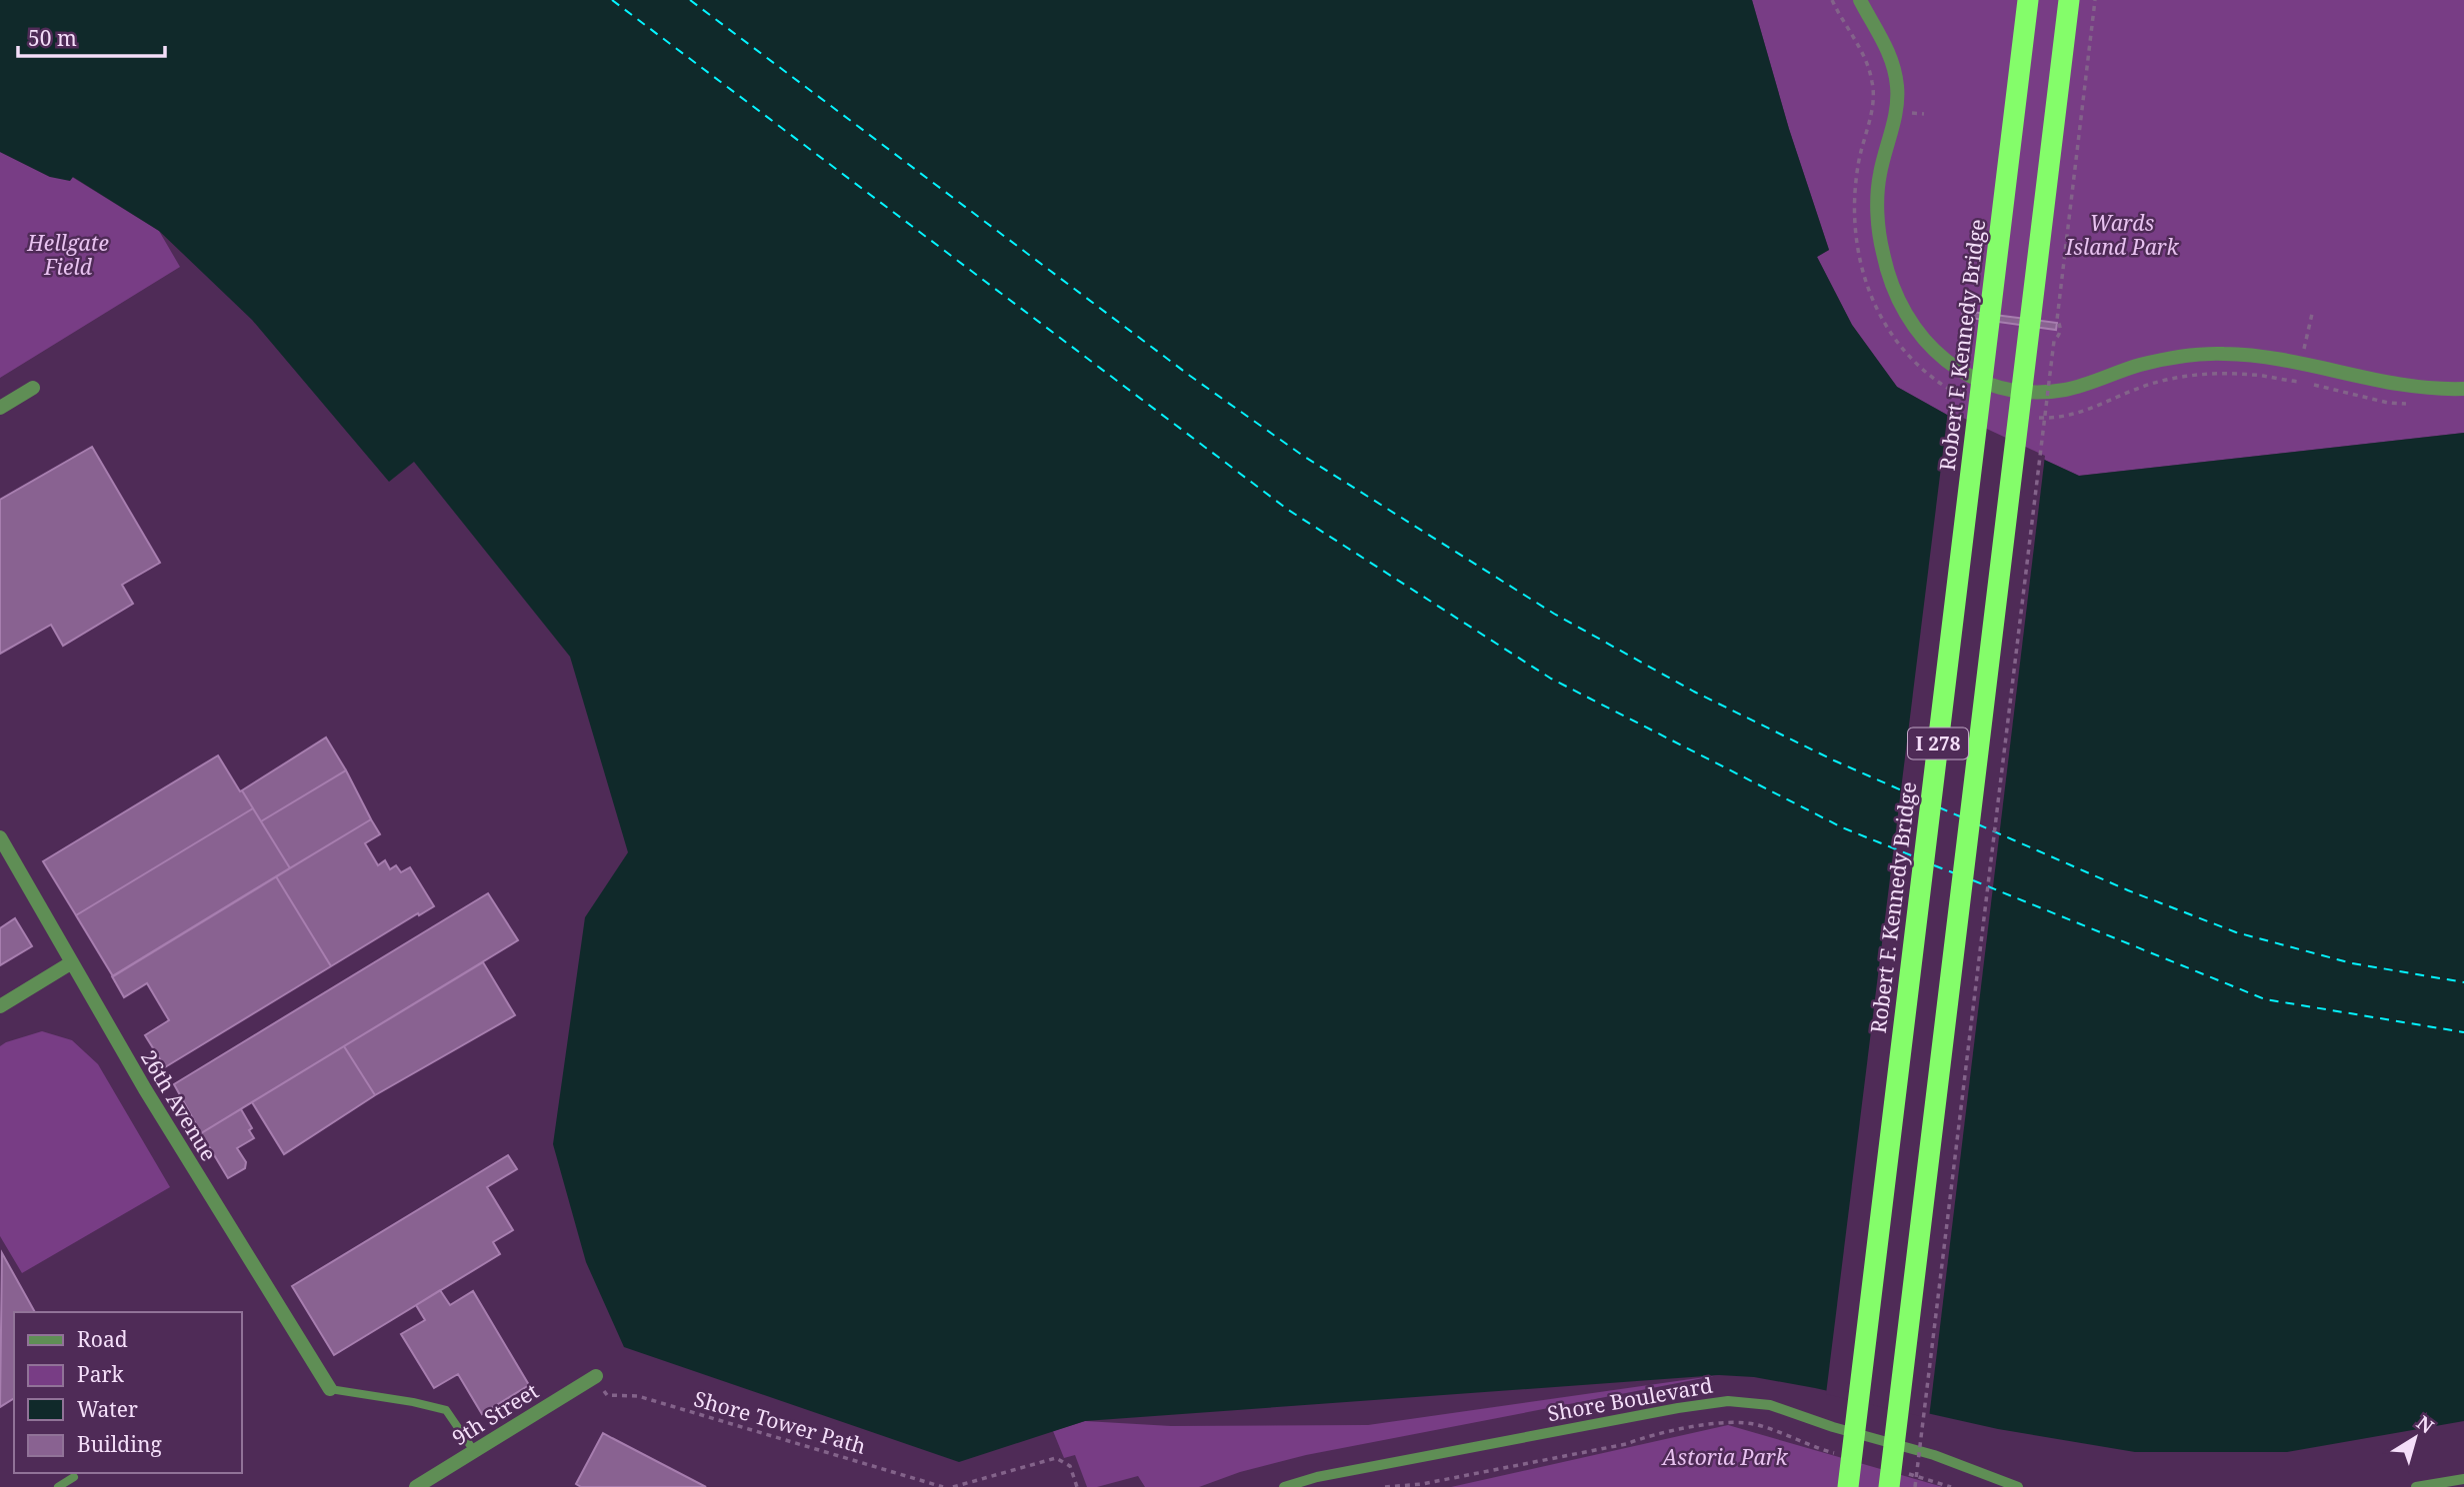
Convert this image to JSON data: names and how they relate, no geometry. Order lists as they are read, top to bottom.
{
  "streets": {
    "highway": ["Robert F. Kennedy Bridge", "I 278"],
    "street": ["26th Avenue", "Shore Boulevard", "9th Street"],
    "path": ["Shore Tower Path"]
  },
  "parks": ["Wards Island Park", "Hellgate Field", "Astoria Park"],
  "legend": [
    "Road",
    "Park",
    "Water",
    "Building"
  ],
  "scale_bar": "50 m",
  "north": "top right"
}
